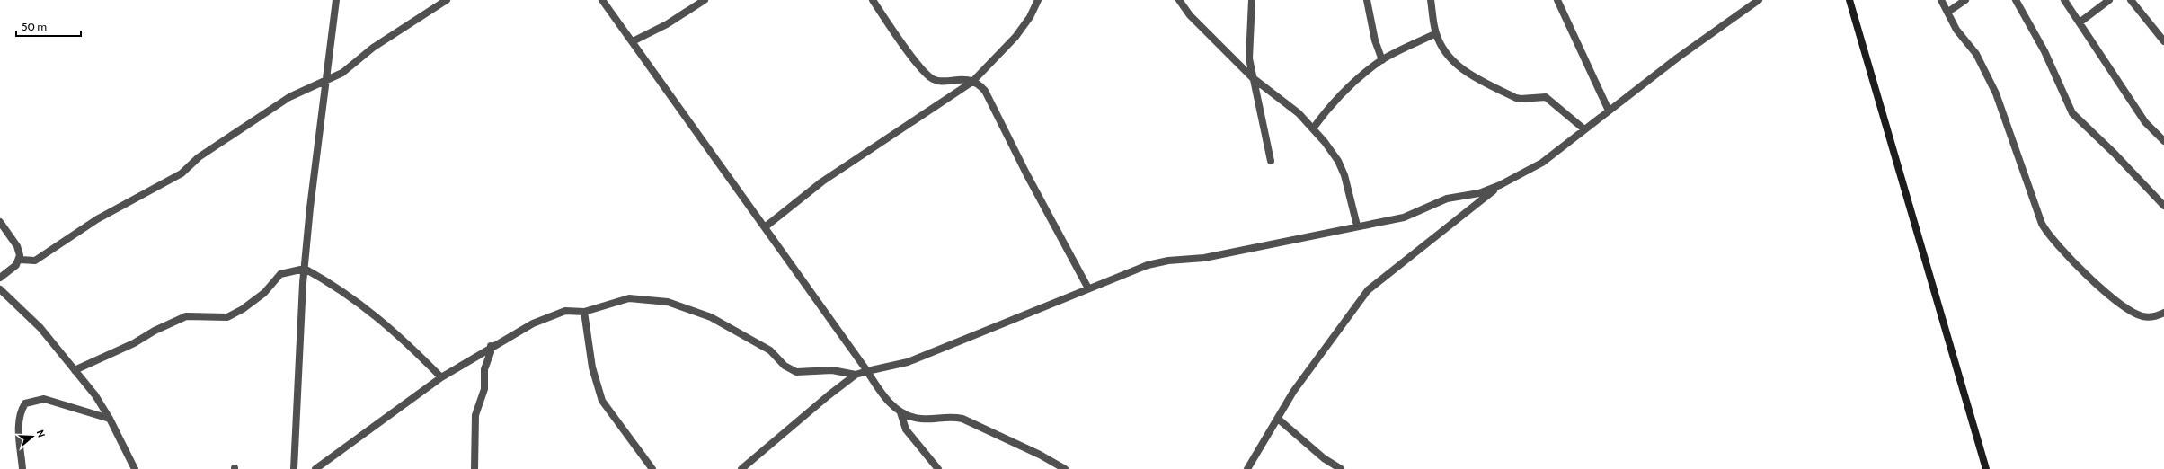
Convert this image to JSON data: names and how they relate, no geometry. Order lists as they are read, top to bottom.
{
  "scale_bar": "50 m",
  "north": "right"
}
